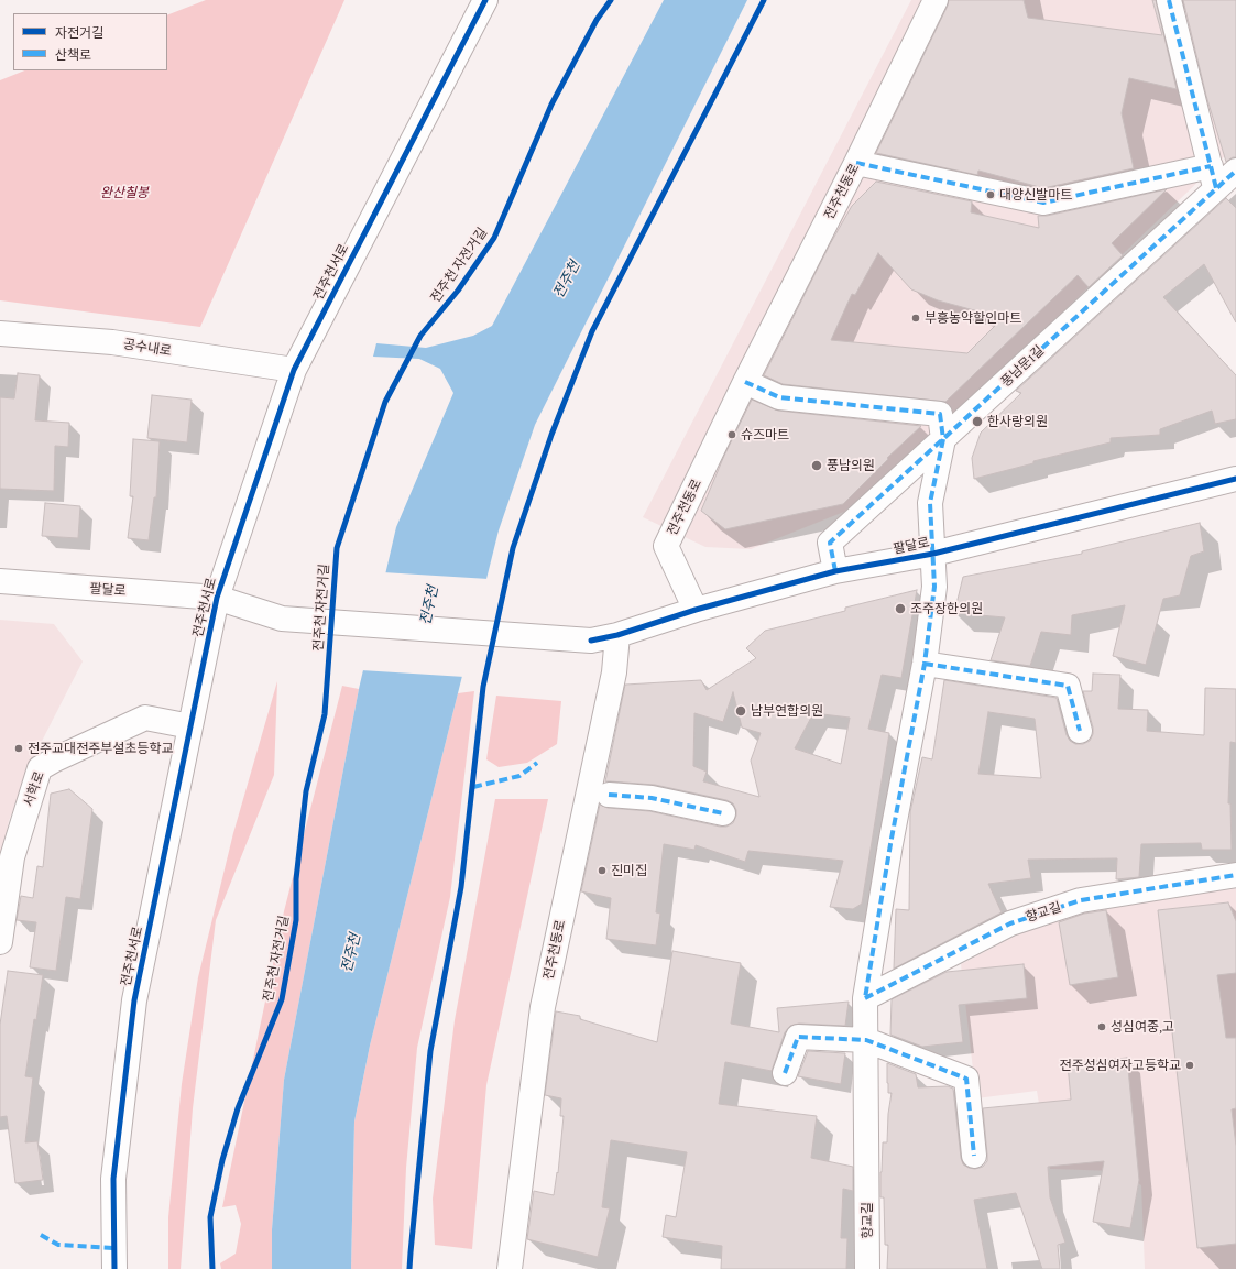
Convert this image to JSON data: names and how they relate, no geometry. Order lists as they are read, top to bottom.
{
  "streets": {
    "street": [
      "전주천동로",
      "전주천서로",
      "공수내로",
      "풍남문1길",
      "팔달로",
      "서학로",
      "향교길"
    ],
    "cycle path": ["전주천 자전거길"]
  },
  "crossings": [
    ["전주천동로", "팔달로"],
    ["전주천서로", "공수내로"],
    ["전주천서로", "팔달로"],
    ["전주천서로", "서학로"],
    ["풍남문1길", "팔달로"],
    ["팔달로", "향교길"]
  ],
  "water": ["전주천"],
  "parks": ["완산칠봉"],
  "places": [
    "대양신발마트",
    "부흥농약할인마트",
    "한사랑의원",
    "슈즈마트",
    "풍남의원",
    "조주장한의원",
    "남부연합의원",
    "전주교대전주부설초등학교",
    "진미집",
    "성심여중,고",
    "전주성심여자고등학교"
  ],
  "legend": ["자전거길", "산책로"]
}
